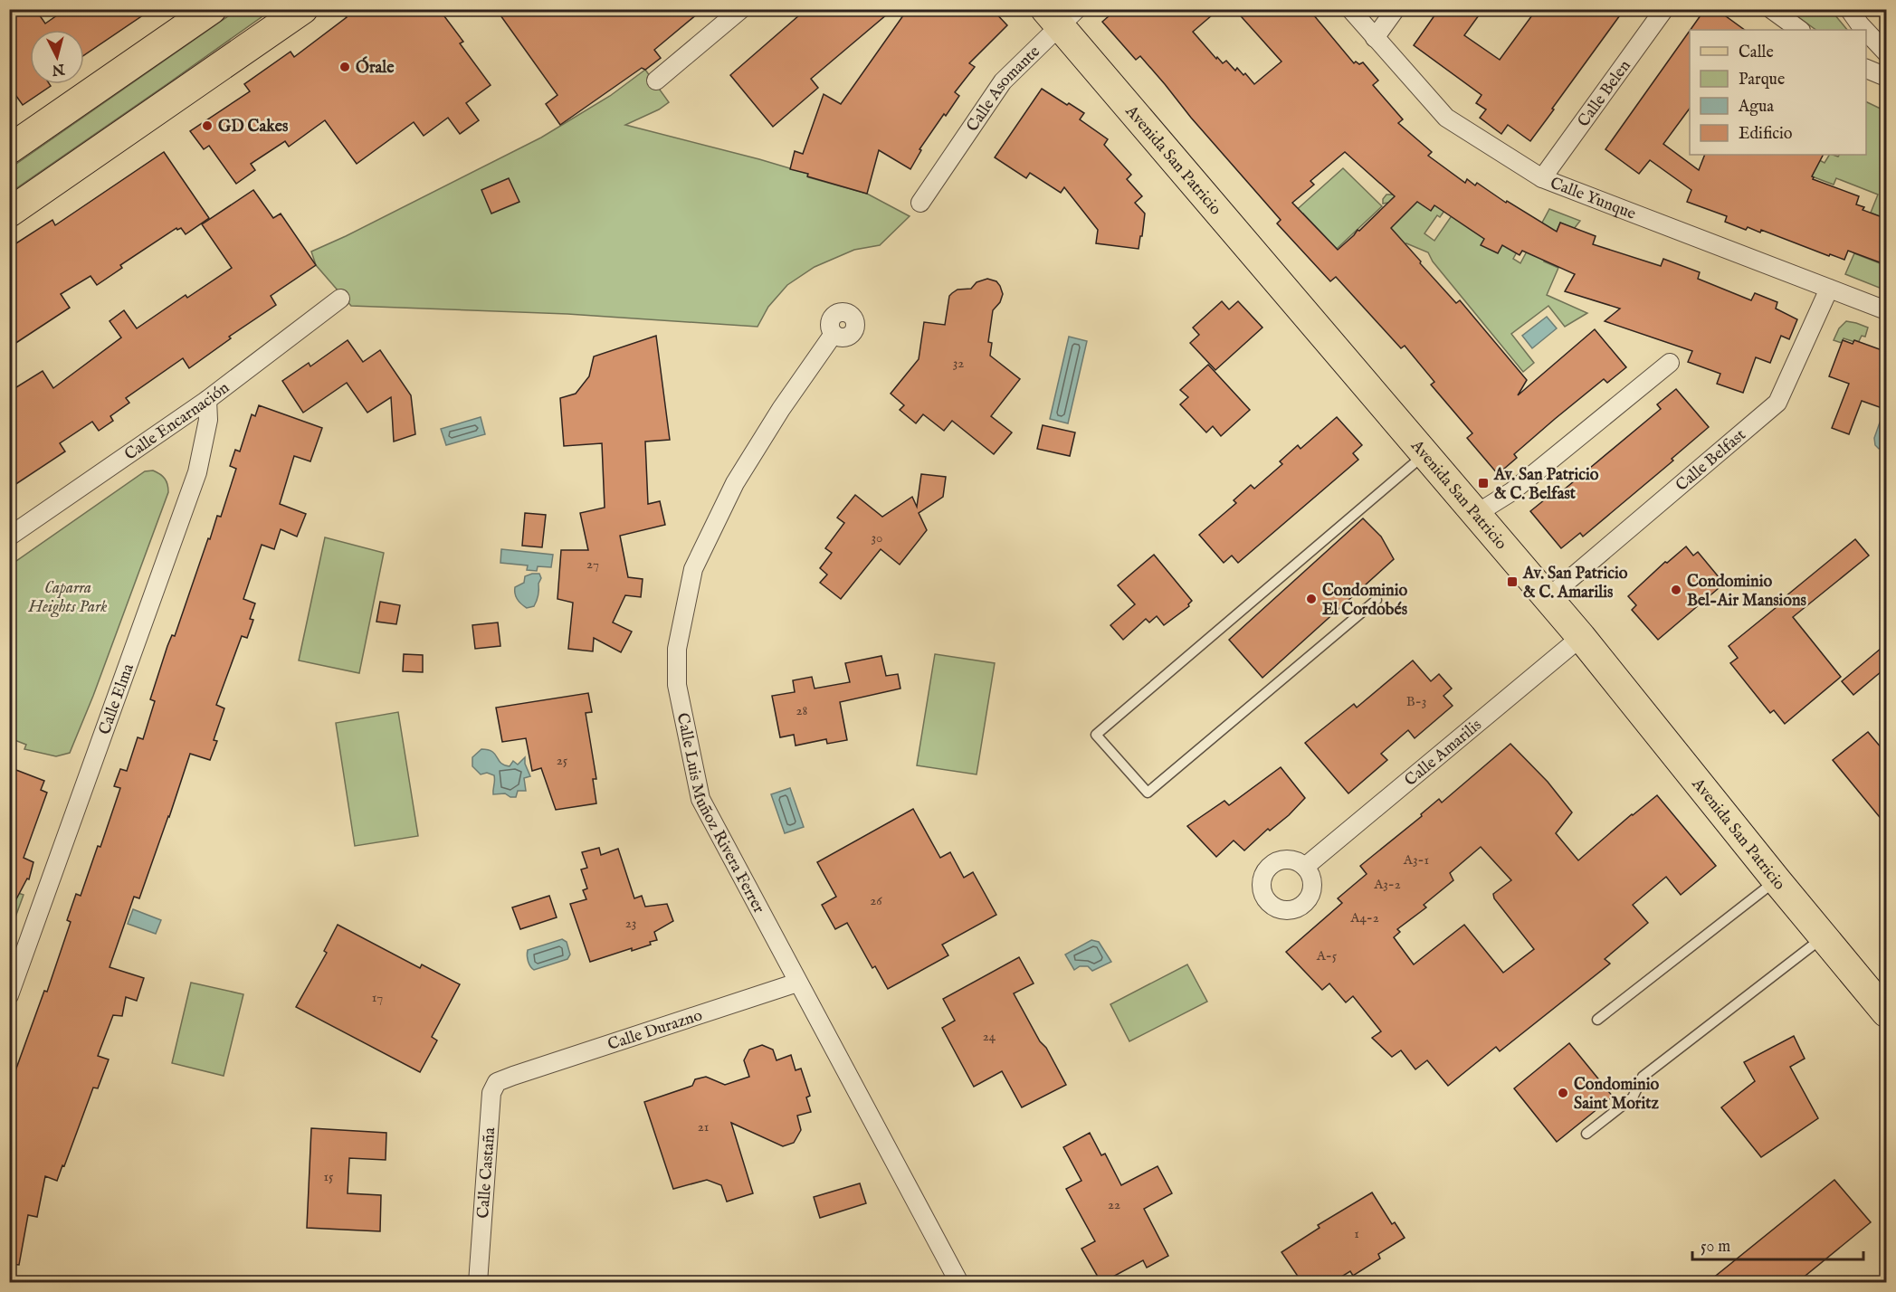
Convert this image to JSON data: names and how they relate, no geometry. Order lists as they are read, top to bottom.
{
  "streets": {
    "main road": ["Avenida San Patricio"],
    "street": [
      "Calle Asomante",
      "Calle Belen",
      "Calle Yunque",
      "Calle Encarnación",
      "Calle Belfast",
      "Calle Elma",
      "Calle Amarilis",
      "Calle Luis Muñoz Rivera Ferrer",
      "Calle Durazno",
      "Calle Castaña"
    ]
  },
  "crossings": [
    ["Calle Asomante", "Avenida San Patricio"],
    ["Calle Belen", "Calle Yunque"],
    ["Avenida San Patricio", "Calle Belfast"],
    ["Avenida San Patricio", "Calle Amarilis"],
    ["Calle Yunque", "Calle Belfast"],
    ["Calle Encarnación", "Calle Elma"],
    ["Calle Luis Muñoz Rivera Ferrer", "Calle Durazno"],
    ["Calle Durazno", "Calle Castaña"]
  ],
  "parks": ["Caparra Heights Park"],
  "places": {
    "other": [
      "Órale",
      "GD Cakes",
      "Condominio Bel-Air Mansions",
      "Condominio El Cordobés",
      "Condominio Saint Moritz"
    ],
    "transit": ["Av. San Patricio & C. Belfast", "Av. San Patricio & C. Amarilis"]
  },
  "house_numbers": [
    "32",
    "30",
    "27",
    "B-3",
    "28",
    "25",
    "A3-1",
    "A3-2",
    "26",
    "A4-2",
    "23",
    "A-5",
    "17",
    "24",
    "21",
    "15",
    "22",
    "1"
  ],
  "legend": [
    "Calle",
    "Parque",
    "Agua",
    "Edificio"
  ],
  "scale_bar": "50 m",
  "north": "bottom"
}
